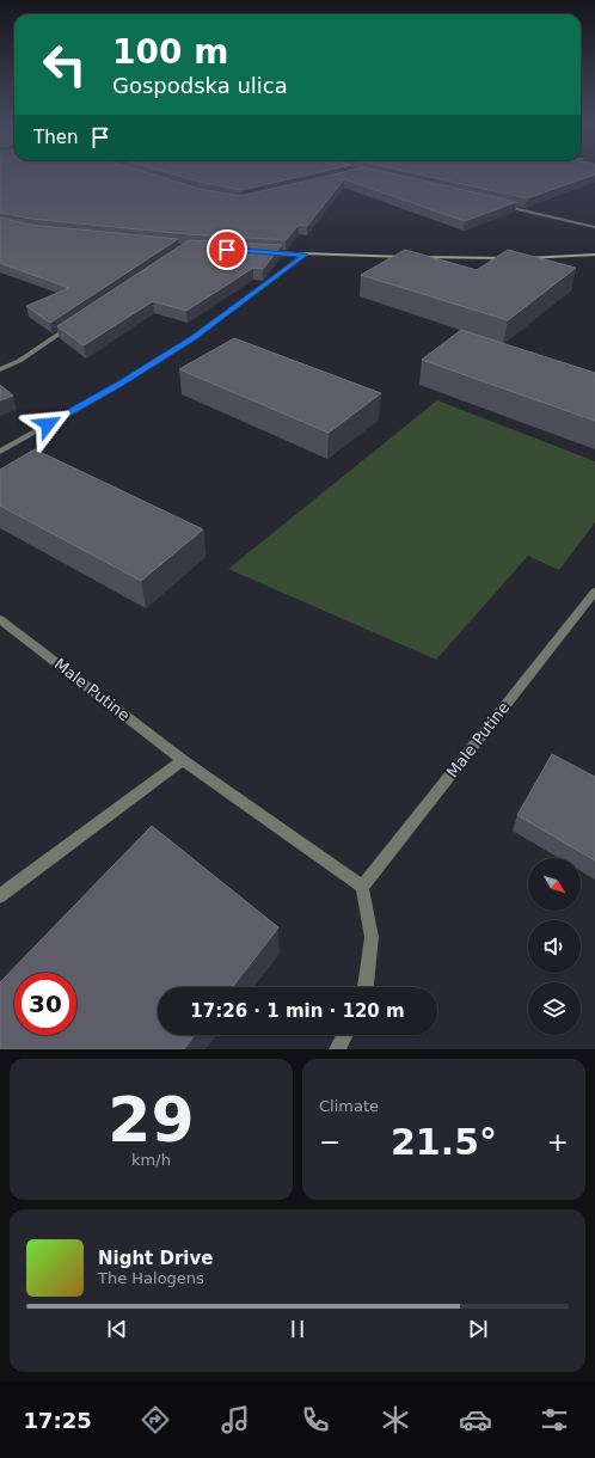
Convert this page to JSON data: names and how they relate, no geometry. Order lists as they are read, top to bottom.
{
  "streets": {
    "street": ["Male Putine"]
  },
  "north": "bottom right",
  "page": {
    "turn": ["100 m", "Gospodska ulica"],
    "then": "Then",
    "limit": "30",
    "trip": "17:26 · 1 min · 120 m",
    "tile": [
      ["29", "km/h"],
      "Climate"
    ],
    "heat": ["−", "21.5°", "+"],
    "song": ["Night Drive", "The Halogens"],
    "tabs": "17:25"
  }
}
